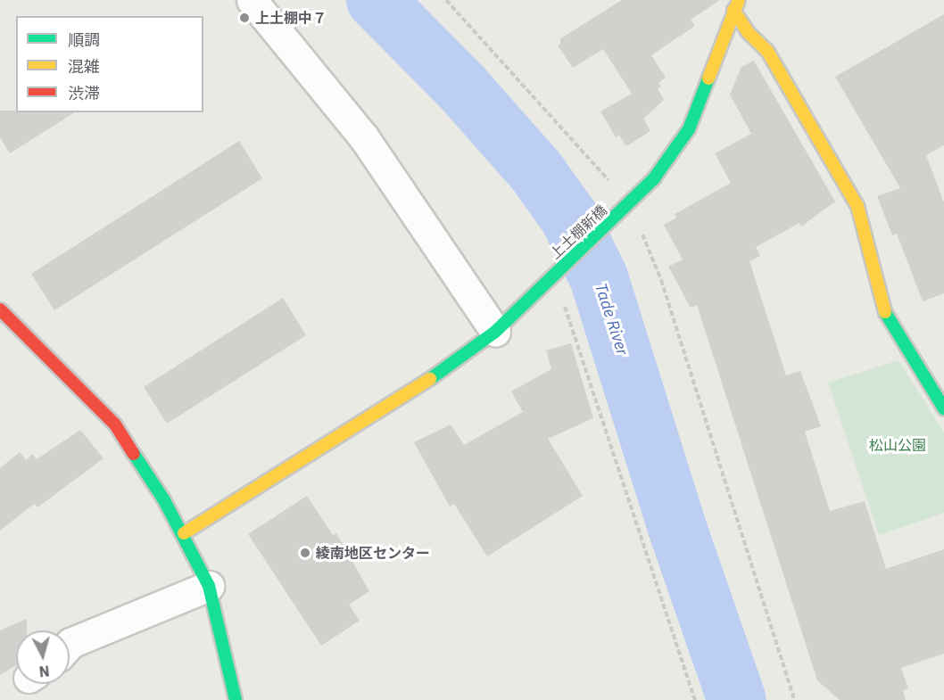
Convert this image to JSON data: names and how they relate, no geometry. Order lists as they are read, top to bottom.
{
  "streets": {
    "street": ["上土棚新橋"]
  },
  "water": ["Tade River"],
  "parks": ["松山公園"],
  "places": ["上土棚中７", "綾南地区センター"],
  "legend": ["順調", "混雑", "渋滞"],
  "north": "bottom"
}
